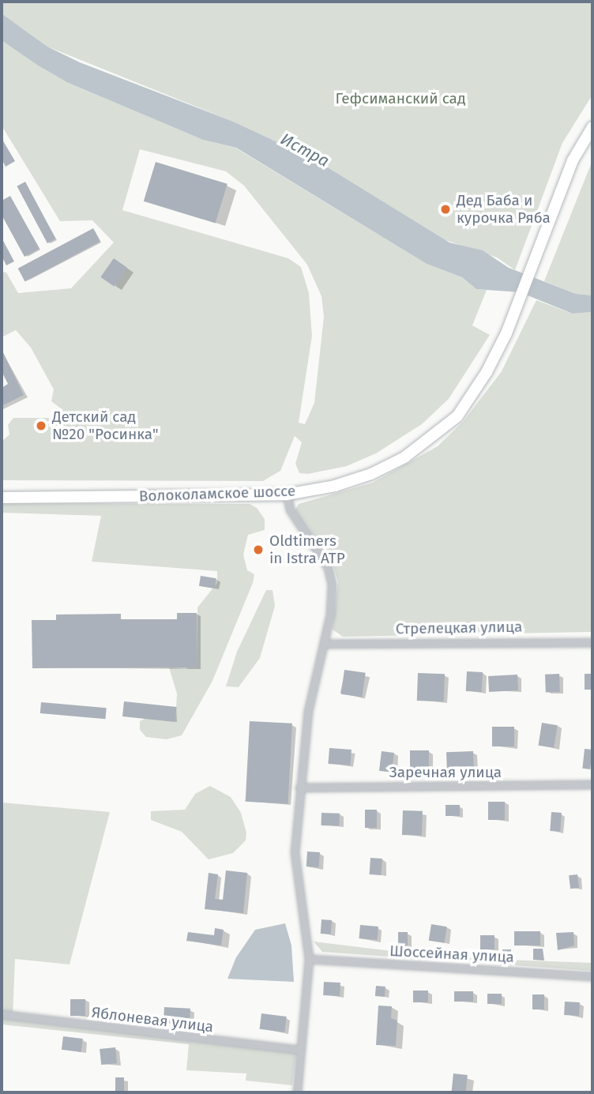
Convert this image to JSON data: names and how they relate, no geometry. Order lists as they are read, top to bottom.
{
  "streets": {
    "main road": ["Волоколамское шоссе"],
    "street": [
      "Стрелецкая улица",
      "Заречная улица",
      "Шоссейная улица",
      "Яблоневая улица"
    ]
  },
  "water": ["Истра"],
  "parks": ["Гефсиманский сад"],
  "places": ["Дед Баба и курочка Ряба", "Детский сад №20 \"Росинка\"", "Oldtimers in Istra ATP"]
}
